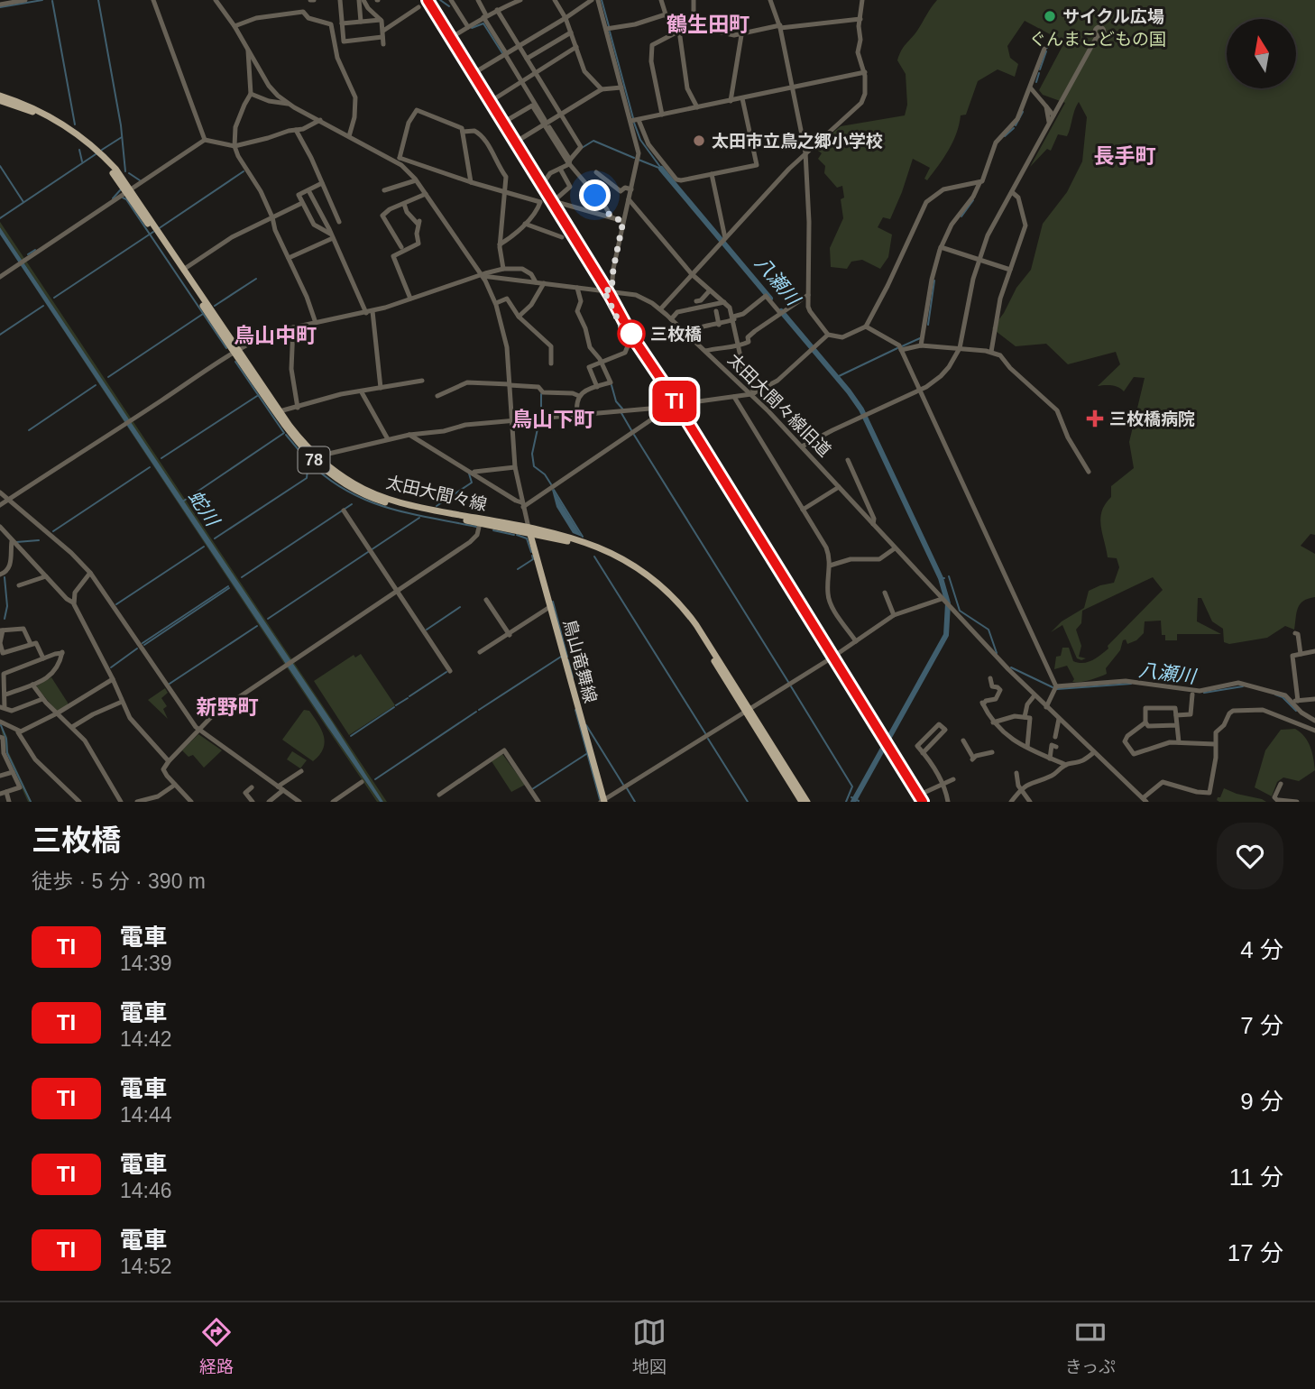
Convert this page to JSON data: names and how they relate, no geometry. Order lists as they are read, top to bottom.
{
  "streets": {
    "main road": ["78", "太田大間々線", "鳥山竜舞線"],
    "street": ["太田大間々線旧道"]
  },
  "crossings": [
    ["太田大間々線", "鳥山竜舞線"]
  ],
  "districts": [
    "鶴生田町",
    "長手町",
    "鳥山中町",
    "鳥山下町",
    "新野町"
  ],
  "water": ["八瀬川", "蛇川"],
  "parks": ["ぐんまこどもの国"],
  "places": {
    "other": ["サイクル広場", "太田市立鳥之郷小学校", "三枚橋"],
    "health": ["三枚橋病院"]
  },
  "north": "top",
  "page": {
    "on_map": "TI",
    "heading": ["三枚橋", "徒歩 · 5 分 · 390 m"],
    "list": [
      {
        "mark": "TI",
        "name": "電車",
        "note": "14:39",
        "value": "4 分"
      },
      {
        "mark": "TI",
        "name": "電車",
        "note": "14:42",
        "value": "7 分"
      },
      {
        "mark": "TI",
        "name": "電車",
        "note": "14:44",
        "value": "9 分"
      },
      {
        "mark": "TI",
        "name": "電車",
        "note": "14:46",
        "value": "11 分"
      },
      {
        "mark": "TI",
        "name": "電車",
        "note": "14:52",
        "value": "17 分"
      }
    ],
    "tabs": ["経路", "地図", "きっぷ"]
  }
}
